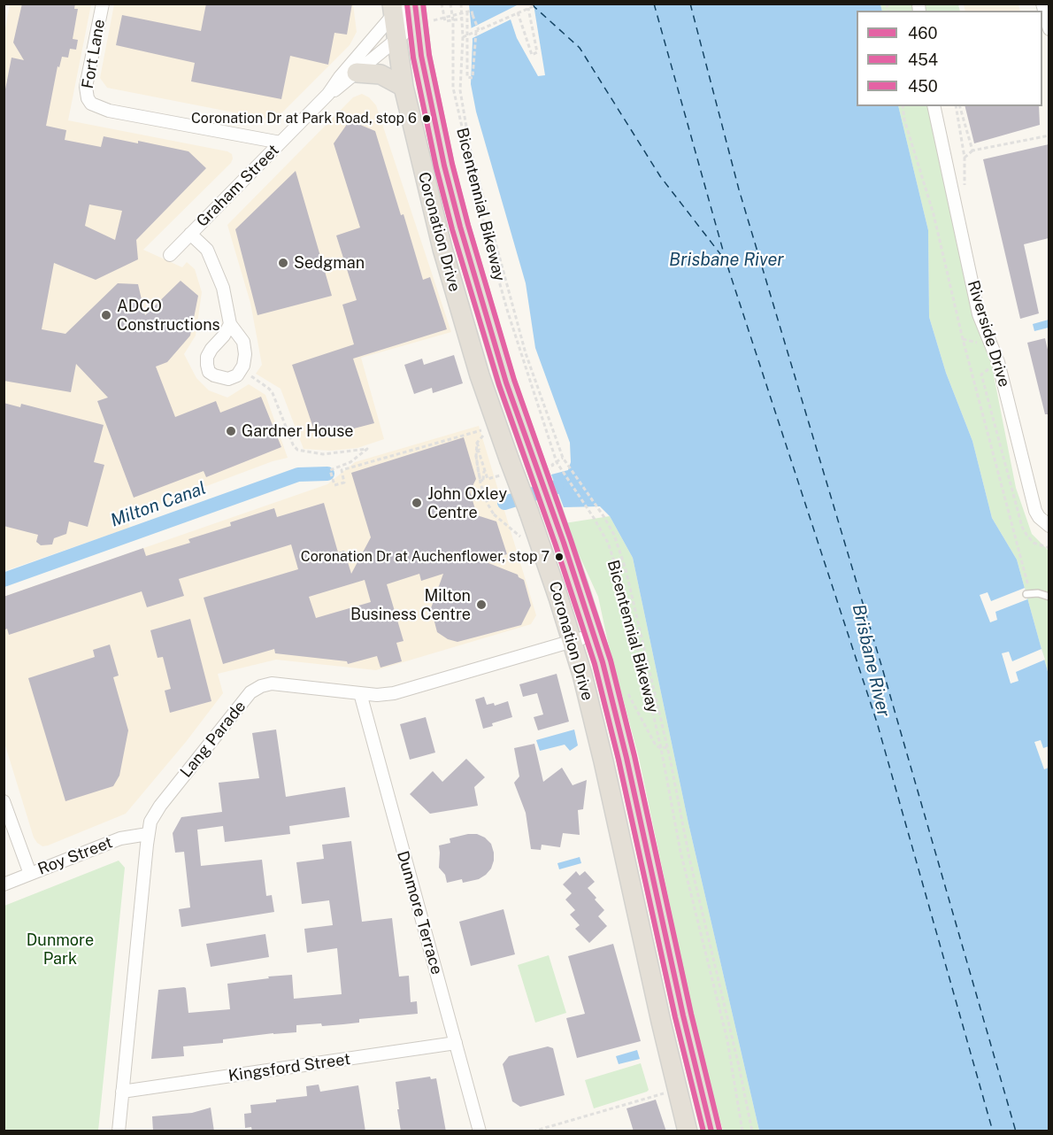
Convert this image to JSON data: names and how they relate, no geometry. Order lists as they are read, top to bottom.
{
  "streets": {
    "highway": ["Coronation Drive"],
    "street": [
      "Fort Lane",
      "Graham Street",
      "Riverside Drive",
      "Lang Parade",
      "Roy Street",
      "Dunmore Terrace",
      "Kingsford Street"
    ],
    "path": ["Bicentennial Bikeway"]
  },
  "crossings": [
    ["Fort Lane", "Graham Street"],
    ["Graham Street", "Coronation Drive"],
    ["Coronation Drive", "Lang Parade"],
    ["Lang Parade", "Roy Street"],
    ["Lang Parade", "Dunmore Terrace"],
    ["Lang Parade", "Kingsford Street"],
    ["Dunmore Terrace", "Kingsford Street"]
  ],
  "water": ["Brisbane River", "Milton Canal"],
  "parks": ["Dunmore Park"],
  "places": [
    "Coronation Dr at Park Road, stop 6",
    "Sedgman",
    "ADCO Constructions",
    "Gardner House",
    "John Oxley Centre",
    "Coronation Dr at Auchenflower, stop 7",
    "Milton Business Centre"
  ],
  "lines": ["transit line 460", "transit line 450", "transit line 454"],
  "legend": ["460", "454", "450"]
}
